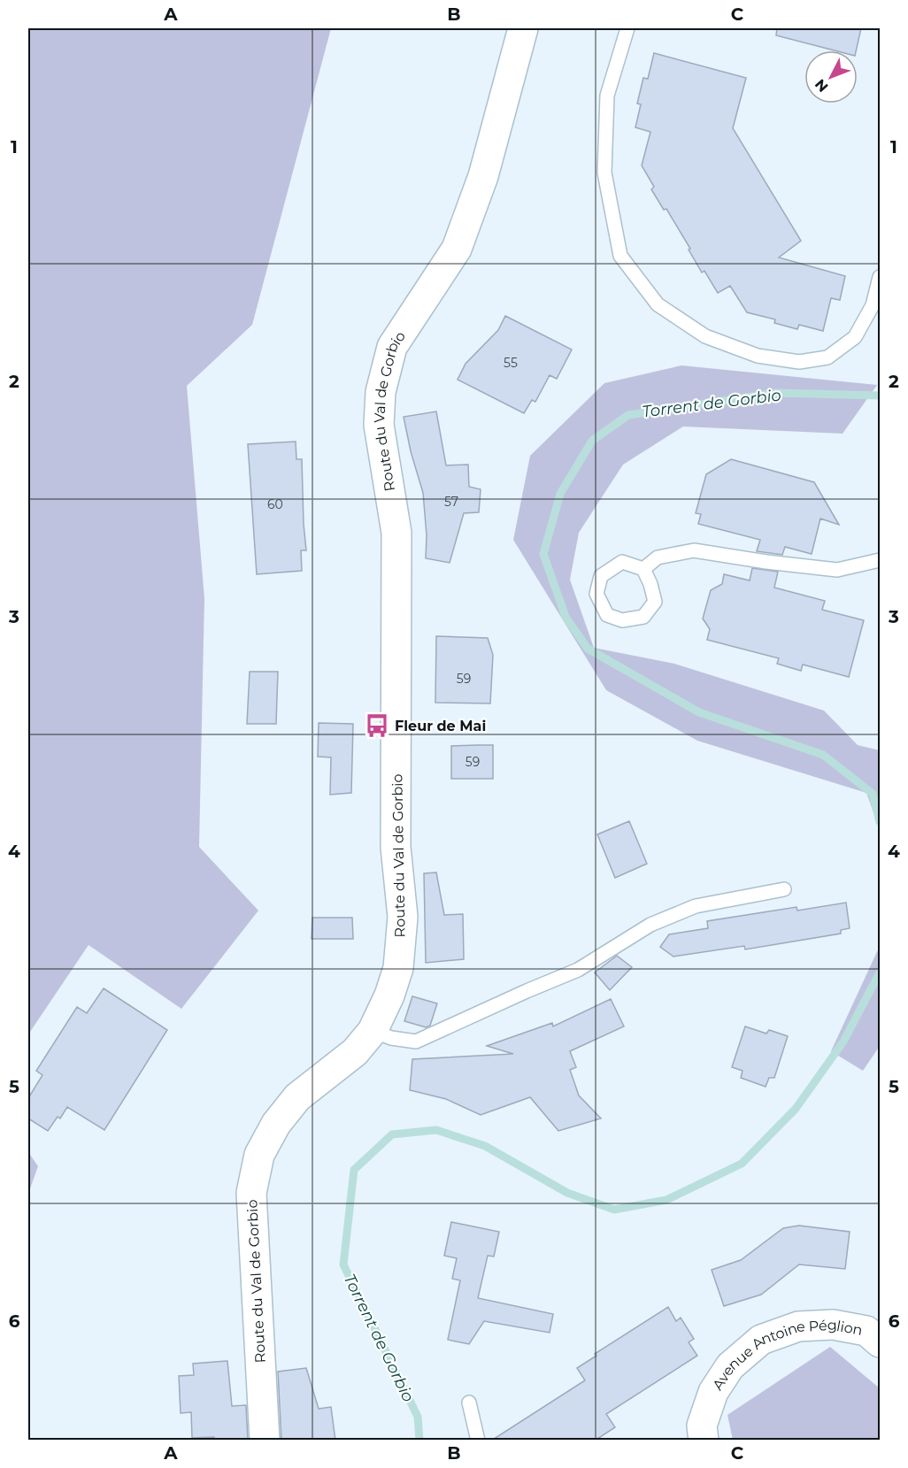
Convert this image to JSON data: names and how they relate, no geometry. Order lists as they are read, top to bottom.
{
  "streets": {
    "street": ["Route du Val de Gorbio", "Avenue Antoine Péglion"]
  },
  "water": ["Torrent de Gorbio"],
  "places": {
    "bus stop": ["Fleur de Mai"]
  },
  "house_numbers": [
    "55",
    "57",
    "60",
    "59",
    "59"
  ],
  "north": "bottom left",
  "grid": {
    "columns": ["A", "B", "C"],
    "rows": [
      "1",
      "2",
      "3",
      "4",
      "5",
      "6"
    ]
  }
}
